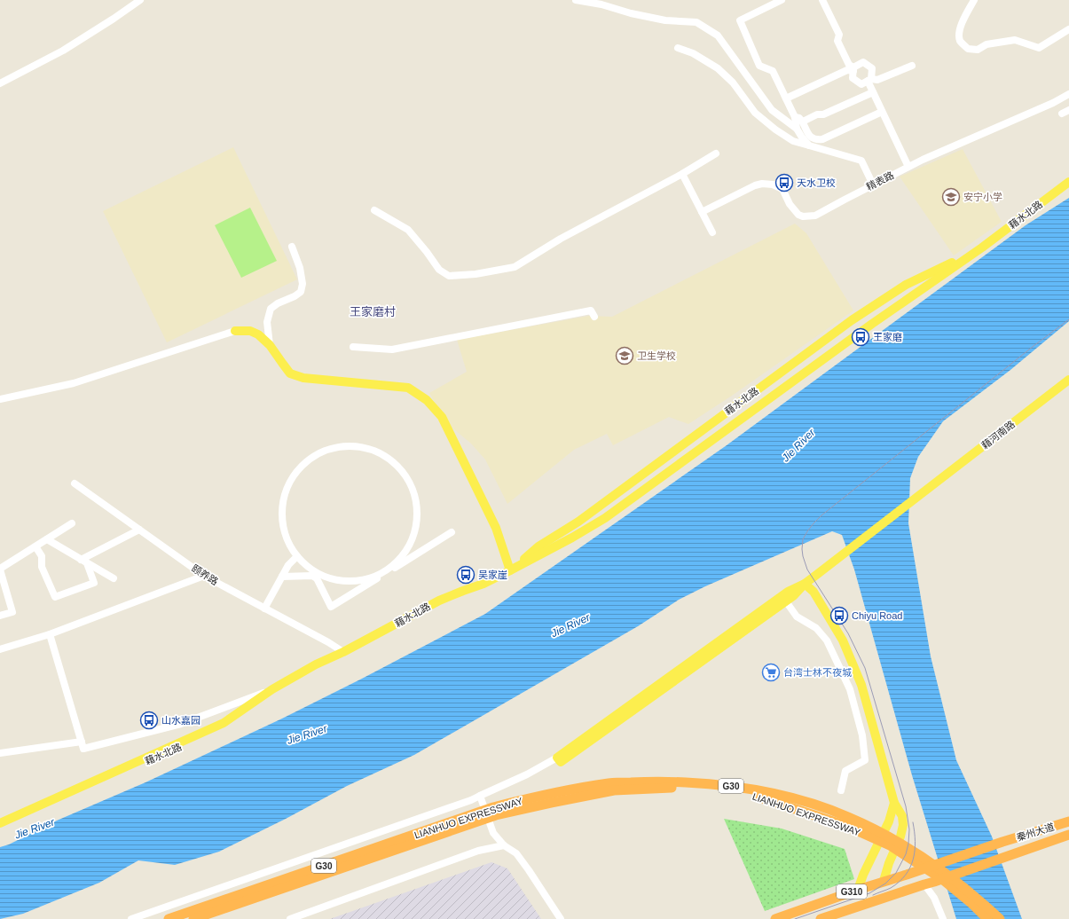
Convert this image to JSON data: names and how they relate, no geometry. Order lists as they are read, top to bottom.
{
  "streets": {
    "highway": [
      "G30",
      "LIANHUO EXPRESSWAY",
      "秦州大道",
      "G310"
    ],
    "main road": ["藉水北路", "藉河南路"],
    "street": ["精表路", "颐养路"]
  },
  "crossings": [
    ["藉水北路", "颐养路"],
    ["秦州大道", "G310"]
  ],
  "districts": ["王家磨村"],
  "water": ["Jie River"],
  "places": {
    "bus stop": [
      "天水卫校",
      "王家磨",
      "吴家崖",
      "Chiyu Road",
      "山水嘉园"
    ],
    "school or university": ["安宁小学", "卫生学校"],
    "supermarket": ["台湾士林不夜城"]
  }
}
